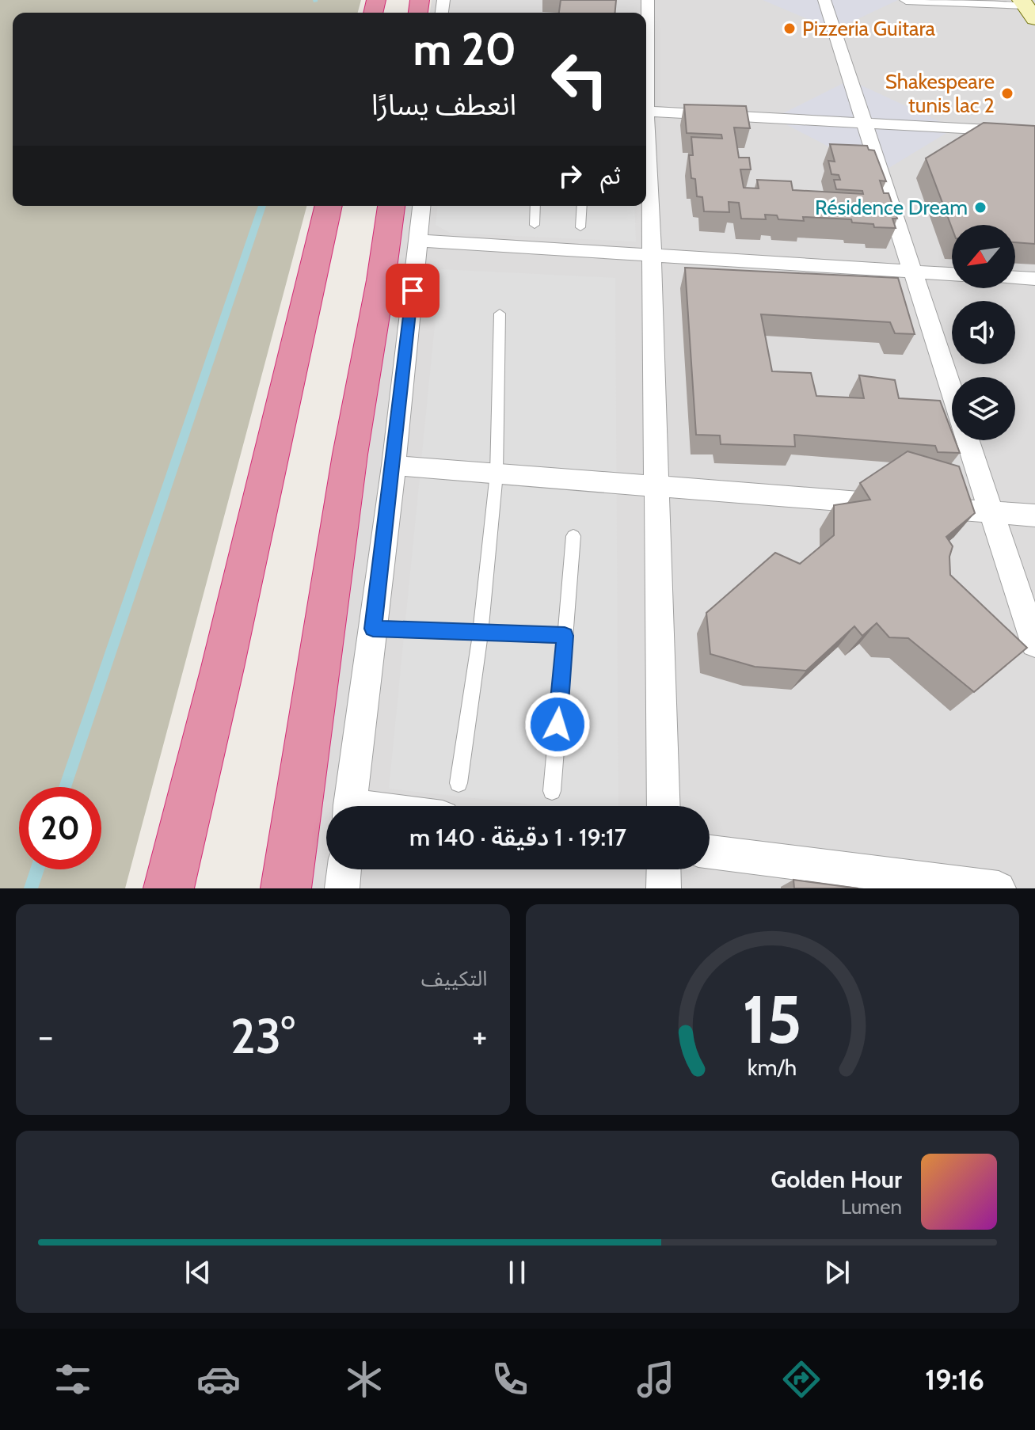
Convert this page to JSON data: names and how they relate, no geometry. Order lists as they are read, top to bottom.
{
  "places": ["Pizzeria Guitara", "Shakespeare tunis lac 2", "Résidence Dream"],
  "north": "bottom left",
  "page": {
    "turn": ["20 m", "انعطف يسارًا"],
    "then": "ثم",
    "limit": "20",
    "trip": "19:17 · 1 دقيقة · 140 m",
    "tile": "التكييف",
    "heat": ["−", "23°", "+"],
    "song": ["Golden Hour", "Lumen"],
    "tabs": "19:16",
    "gauge": ["15", "km/h"]
  }
}
